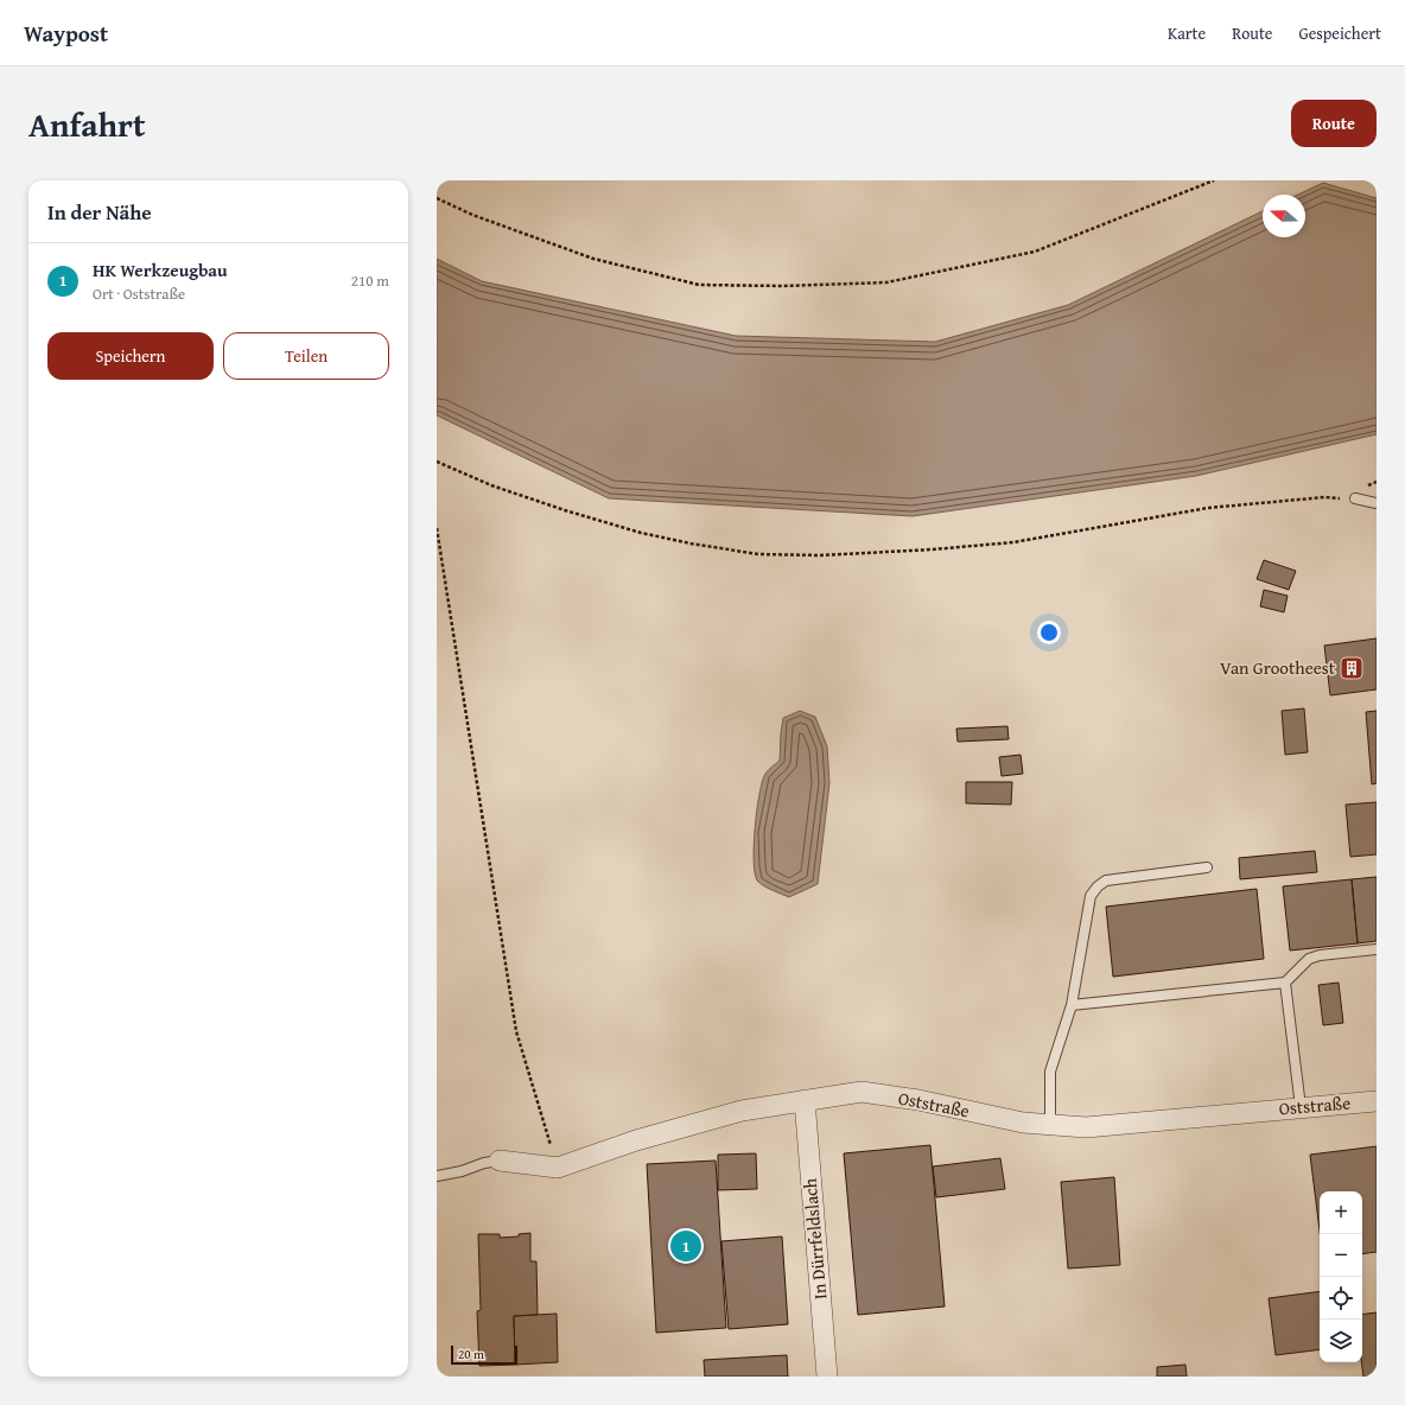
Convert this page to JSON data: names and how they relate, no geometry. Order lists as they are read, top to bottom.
{
  "streets": {
    "street": ["Oststraße", "In Dürrfeldslach"]
  },
  "crossings": [
    ["Oststraße", "In Dürrfeldslach"]
  ],
  "places": {
    "building": ["Van Grootheest"]
  },
  "scale_bar": "20 m",
  "north": "left",
  "page": {
    "header": "Waypost",
    "nav": ["Karte", "Route", "Gespeichert"],
    "title": "Anfahrt",
    "buttons": [
      "Route",
      ["Speichern", "Teilen"]
    ],
    "heading": "In der Nähe",
    "list": [
      {
        "mark": "1",
        "name": "HK Werkzeugbau",
        "note": "Ort · Oststraße",
        "value": "210 m"
      }
    ],
    "map_buttons": ["+", "−"],
    "pins": "1",
    "scale": "20 m"
  }
}
